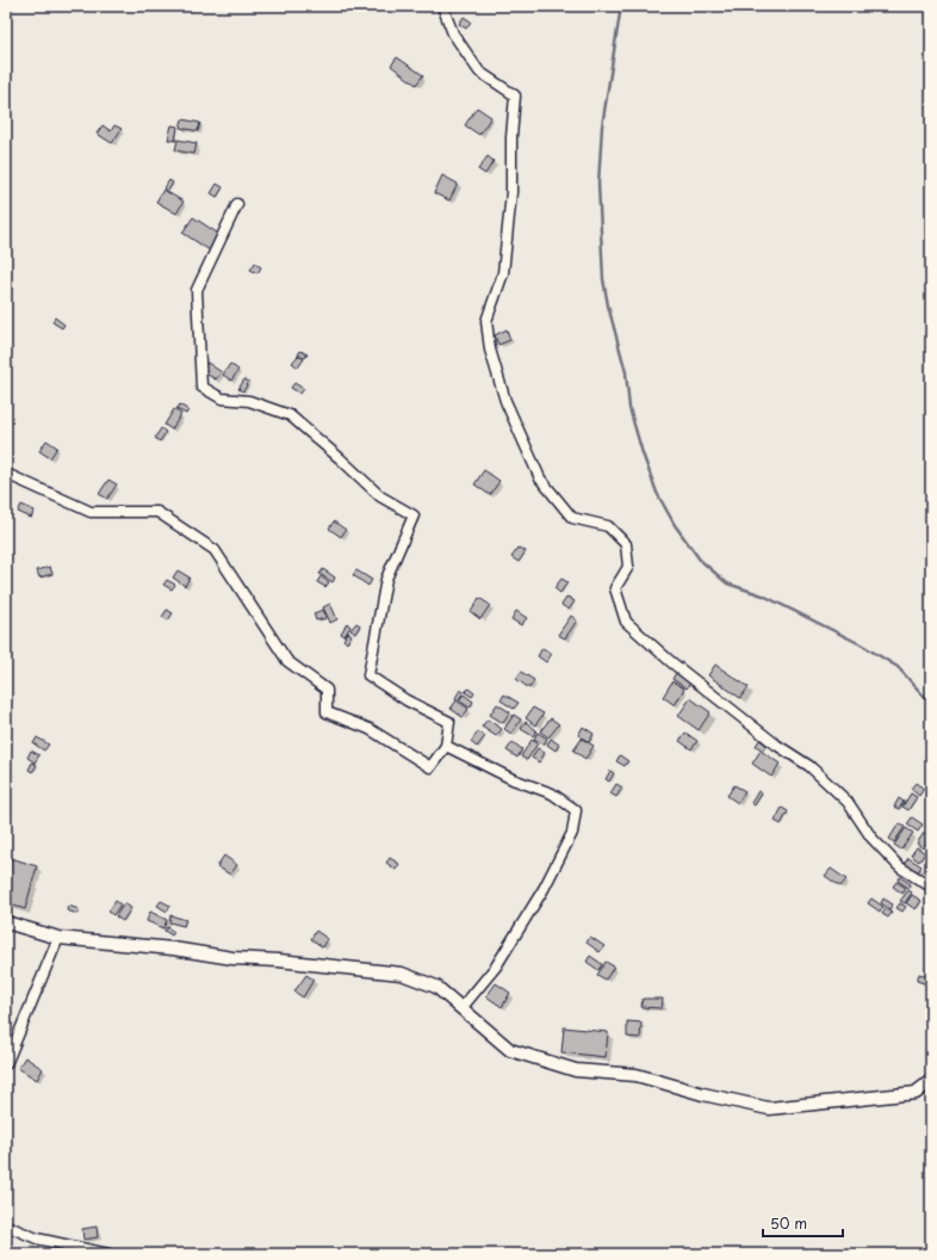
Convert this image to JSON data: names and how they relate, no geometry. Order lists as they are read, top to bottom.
{
  "scale_bar": "50 m"
}
